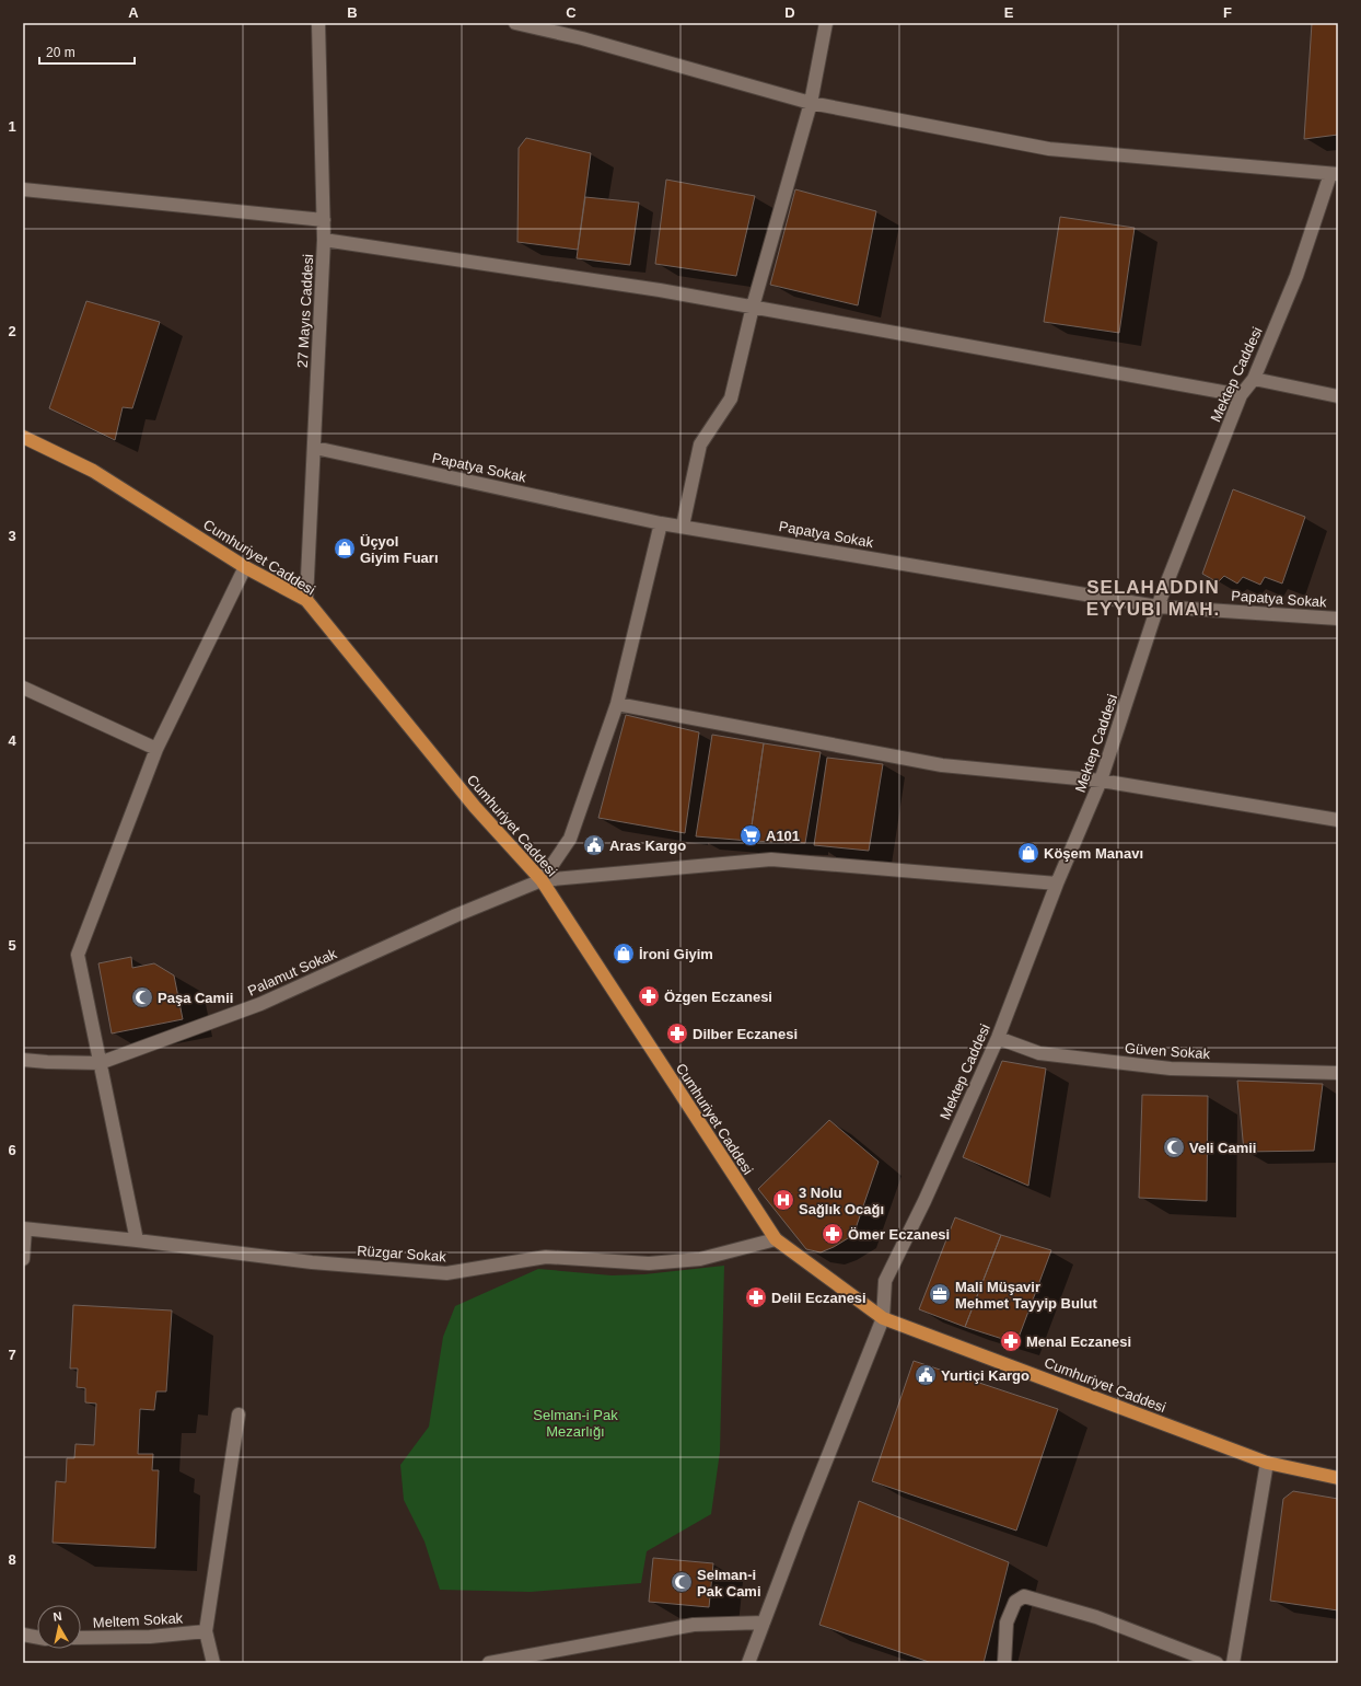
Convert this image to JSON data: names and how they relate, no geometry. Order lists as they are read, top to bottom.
{
  "streets": {
    "main road": ["Cumhuriyet Caddesi"],
    "street": [
      "27 Mayıs Caddesi",
      "Mektep Caddesi",
      "Papatya Sokak",
      "Palamut Sokak",
      "Güven Sokak",
      "Rüzgar Sokak",
      "Meltem Sokak"
    ]
  },
  "crossings": [
    ["27 Mayıs Caddesi", "Papatya Sokak"],
    ["27 Mayıs Caddesi", "Cumhuriyet Caddesi"],
    ["Mektep Caddesi", "Papatya Sokak"],
    ["Mektep Caddesi", "Cumhuriyet Caddesi"],
    ["Mektep Caddesi", "Palamut Sokak"],
    ["Mektep Caddesi", "Güven Sokak"],
    ["Cumhuriyet Caddesi", "Palamut Sokak"],
    ["Cumhuriyet Caddesi", "Rüzgar Sokak"]
  ],
  "districts": ["SELAHADDIN EYYUBI MAH."],
  "parks": ["Selman-i Pak Mezarlığı"],
  "places": {
    "shop": ["Üçyol Giyim Fuarı", "Köşem Manavı", "İroni Giyim"],
    "supermarket": ["A101"],
    "public building": ["Aras Kargo", "Yurtiçi Kargo"],
    "pharmacy": [
      "Özgen Eczanesi",
      "Dilber Eczanesi",
      "Ömer Eczanesi",
      "Delil Eczanesi",
      "Menal Eczanesi"
    ],
    "mosque": ["Paşa Camii", "Veli Camii", "Selman-i Pak Cami"],
    "hospital": ["3 Nolu Sağlık Ocağı"],
    "office": ["Mali Müşavir Mehmet Tayyip Bulut"]
  },
  "scale_bar": "20 m",
  "north": "top",
  "grid": {
    "columns": [
      "A",
      "B",
      "C",
      "D",
      "E",
      "F"
    ],
    "rows": [
      "1",
      "2",
      "3",
      "4",
      "5",
      "6",
      "7",
      "8"
    ]
  }
}
